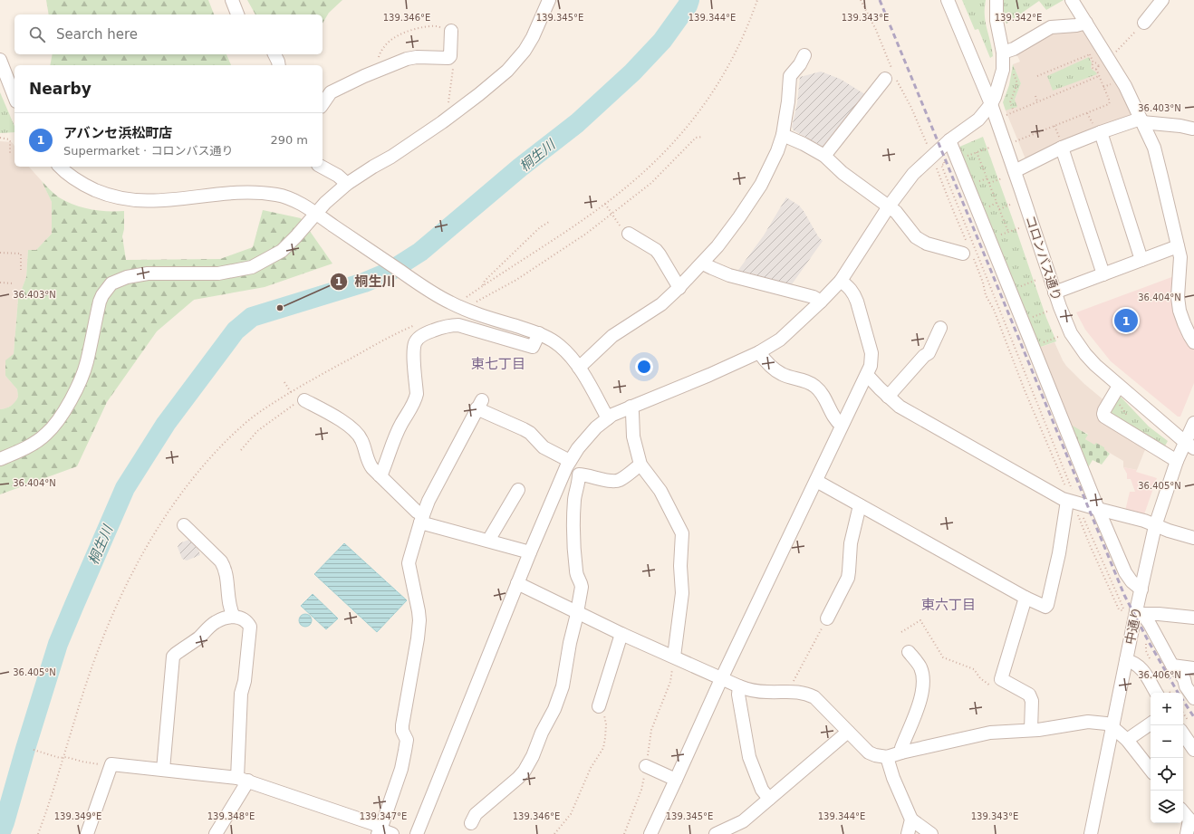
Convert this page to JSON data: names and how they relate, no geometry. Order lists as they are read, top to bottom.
{
  "streets": {
    "street": ["コロンバス通り", "中通り"]
  },
  "crossings": [
    ["コロンバス通り", "中通り"]
  ],
  "districts": ["東七丁目", "東六丁目"],
  "water": ["桐生川"],
  "places": ["桐生川"],
  "page": {
    "search": "Search here",
    "heading": "Nearby",
    "list": [
      {
        "mark": "1",
        "name": "アバンセ浜松町店",
        "note": "Supermarket · コロンバス通り",
        "value": "290 m"
      }
    ],
    "pins": "1",
    "map_buttons": ["+", "−"]
  },
  "coordinates": [
    "139.346°E",
    "139.345°E",
    "139.344°E",
    "139.343°E",
    "139.342°E",
    "36.403°N",
    "36.404°N",
    "36.405°N",
    "36.406°N",
    "139.349°E",
    "139.348°E",
    "139.347°E"
  ]
}
